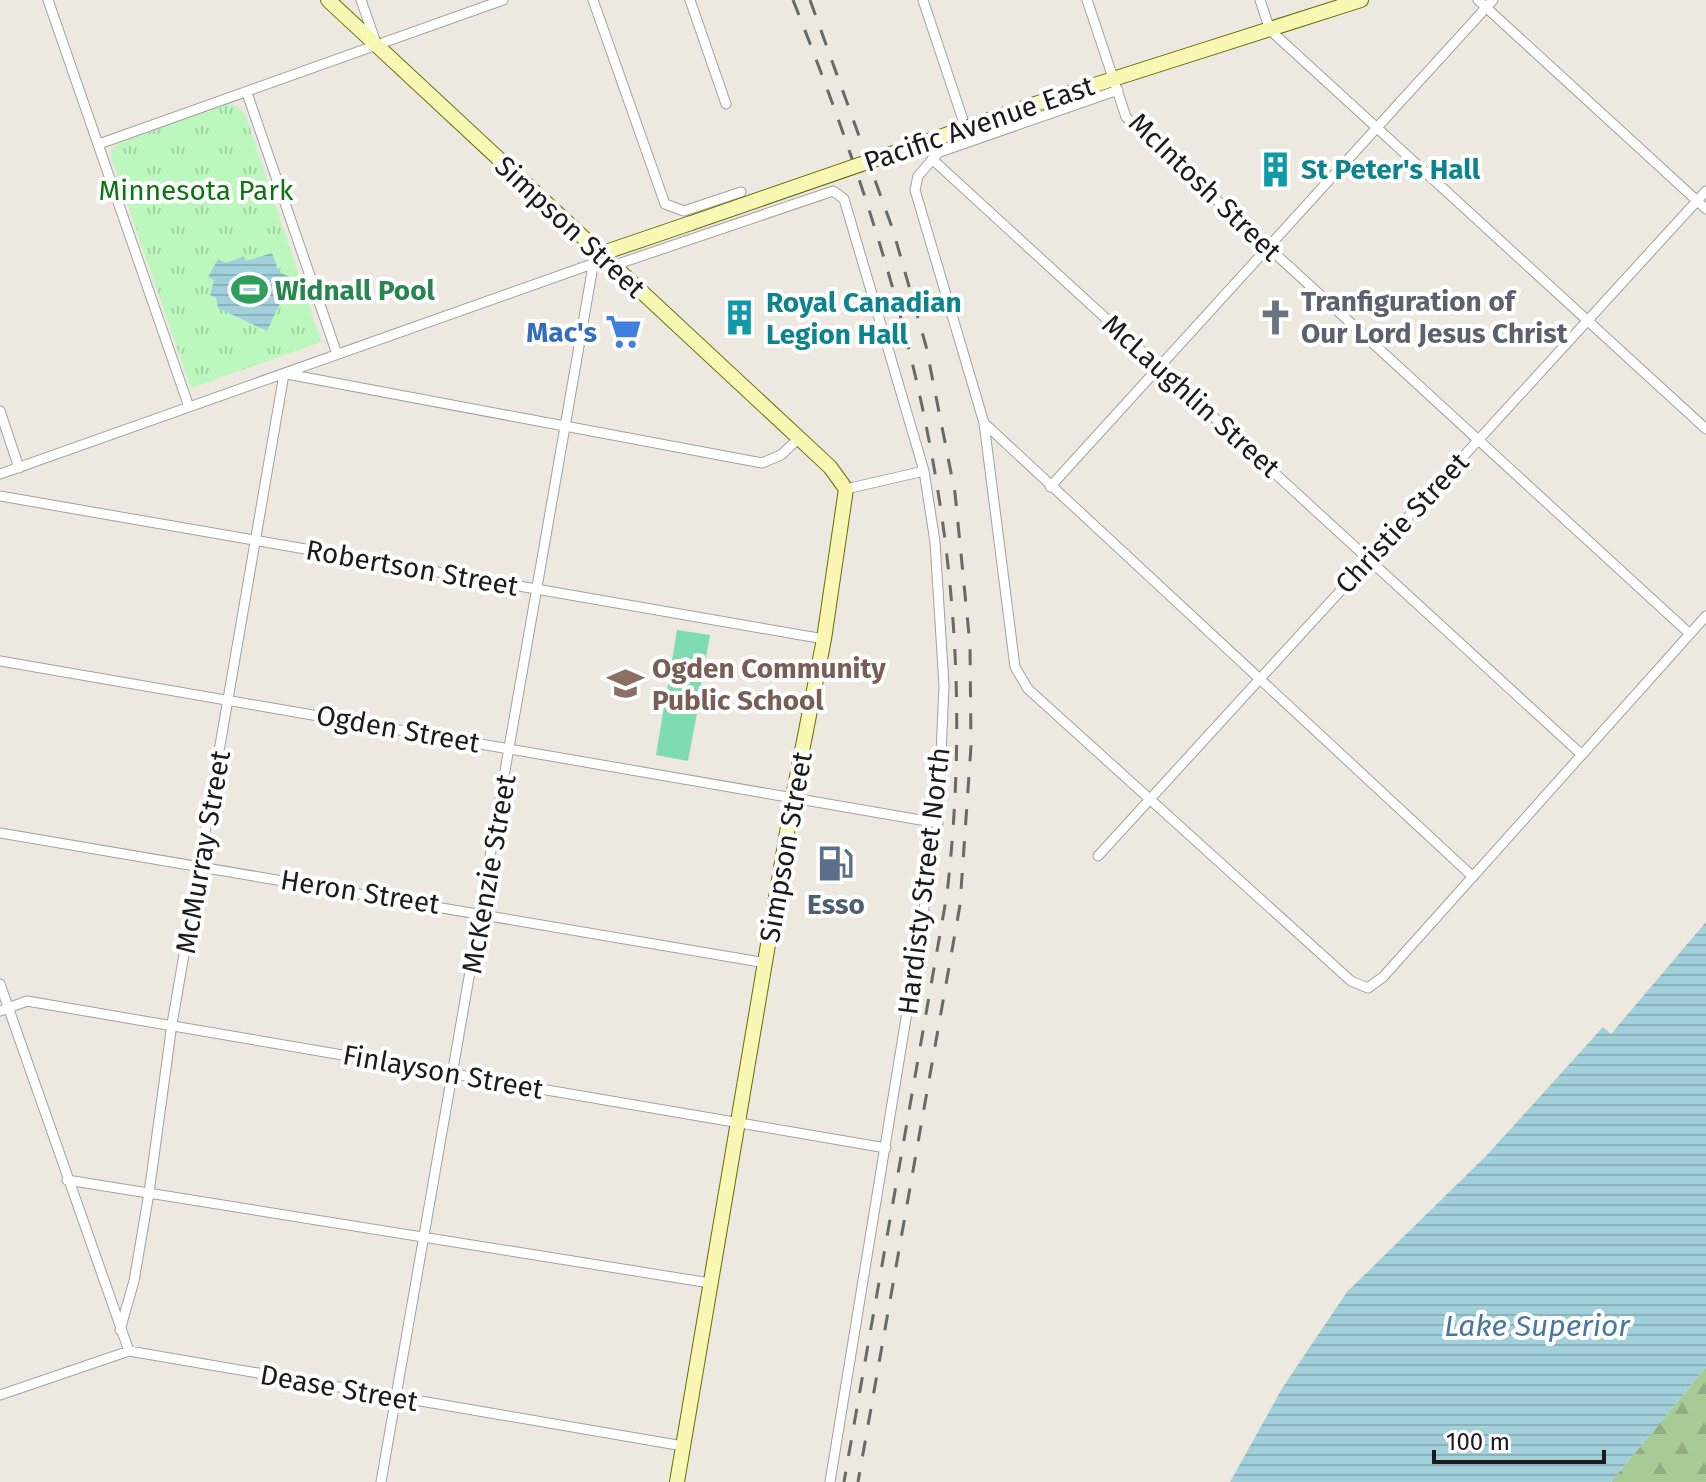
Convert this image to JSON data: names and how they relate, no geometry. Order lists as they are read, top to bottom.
{
  "streets": {
    "main road": ["Pacific Avenue East", "Simpson Street"],
    "street": [
      "McIntosh Street",
      "McLaughlin Street",
      "Christie Street",
      "Robertson Street",
      "Ogden Street",
      "McMurray Street",
      "McKenzie Street",
      "Hardisty Street North",
      "Heron Street",
      "Finlayson Street",
      "Dease Street"
    ]
  },
  "crossings": [
    ["Pacific Avenue East", "McIntosh Street"],
    ["Pacific Avenue East", "Simpson Street"],
    ["Pacific Avenue East", "McKenzie Street"],
    ["McIntosh Street", "Christie Street"],
    ["Simpson Street", "Robertson Street"],
    ["Simpson Street", "Ogden Street"],
    ["Simpson Street", "McKenzie Street"],
    ["Simpson Street", "Hardisty Street North"],
    ["Simpson Street", "Heron Street"],
    ["Simpson Street", "Finlayson Street"],
    ["Simpson Street", "Dease Street"],
    ["McLaughlin Street", "Christie Street"],
    ["Robertson Street", "McMurray Street"],
    ["Robertson Street", "McKenzie Street"],
    ["Ogden Street", "McMurray Street"],
    ["Ogden Street", "McKenzie Street"],
    ["Ogden Street", "Hardisty Street North"],
    ["McMurray Street", "Heron Street"],
    ["McMurray Street", "Finlayson Street"],
    ["McKenzie Street", "Heron Street"],
    ["McKenzie Street", "Finlayson Street"],
    ["McKenzie Street", "Dease Street"],
    ["Hardisty Street North", "Finlayson Street"]
  ],
  "water": ["Lake Superior"],
  "parks": ["Minnesota Park"],
  "places": {
    "building": ["St Peter's Hall", "Royal Canadian Legion Hall"],
    "sports": ["Widnall Pool"],
    "church": ["Tranfiguration of Our Lord Jesus Christ"],
    "supermarket": ["Mac's"],
    "school or university": ["Ogden Community Public School"],
    "fuel station": ["Esso"]
  },
  "scale_bar": "100 m"
}
